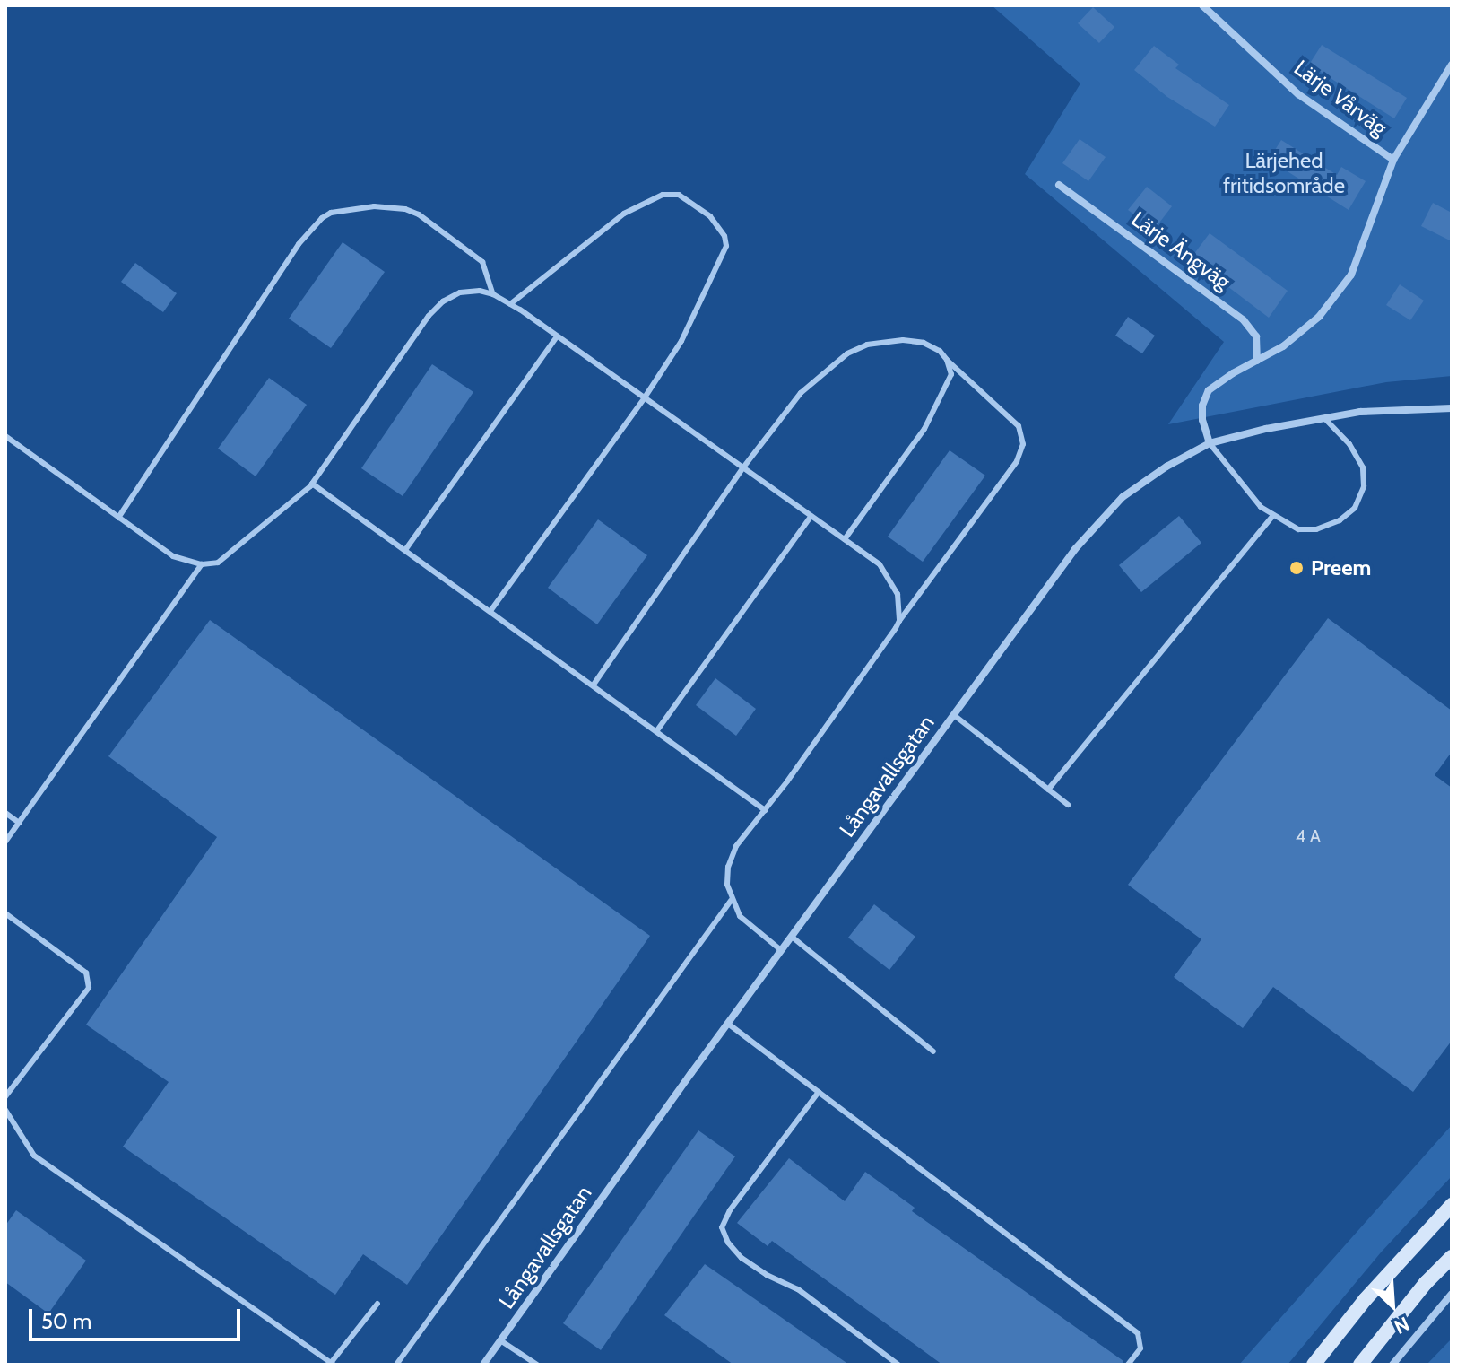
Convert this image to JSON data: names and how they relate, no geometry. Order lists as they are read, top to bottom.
{
  "streets": {
    "street": ["Lärje Vårväg", "Lärje Ängväg", "Långavallsgatan"]
  },
  "parks": ["Lärjehed fritidsområde"],
  "places": ["Preem"],
  "house_numbers": ["4 A"],
  "scale_bar": "50 m",
  "north": "bottom right"
}
